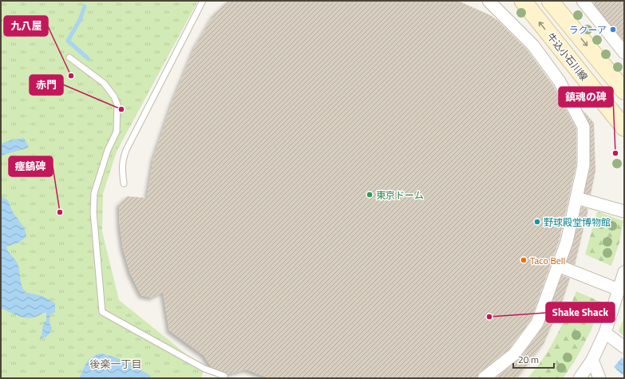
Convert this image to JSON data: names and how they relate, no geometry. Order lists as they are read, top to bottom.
{
  "streets": {
    "main road": ["牛込小石川線"]
  },
  "districts": ["後楽一丁目"],
  "places": [
    "ラクーア",
    "九八屋",
    "赤門",
    "鎮魂の碑",
    "東京ドーム",
    "瘞鷂碑",
    "野球殿堂博物館",
    "Taco Bell",
    "Shake Shack"
  ],
  "scale_bar": "20 m"
}
